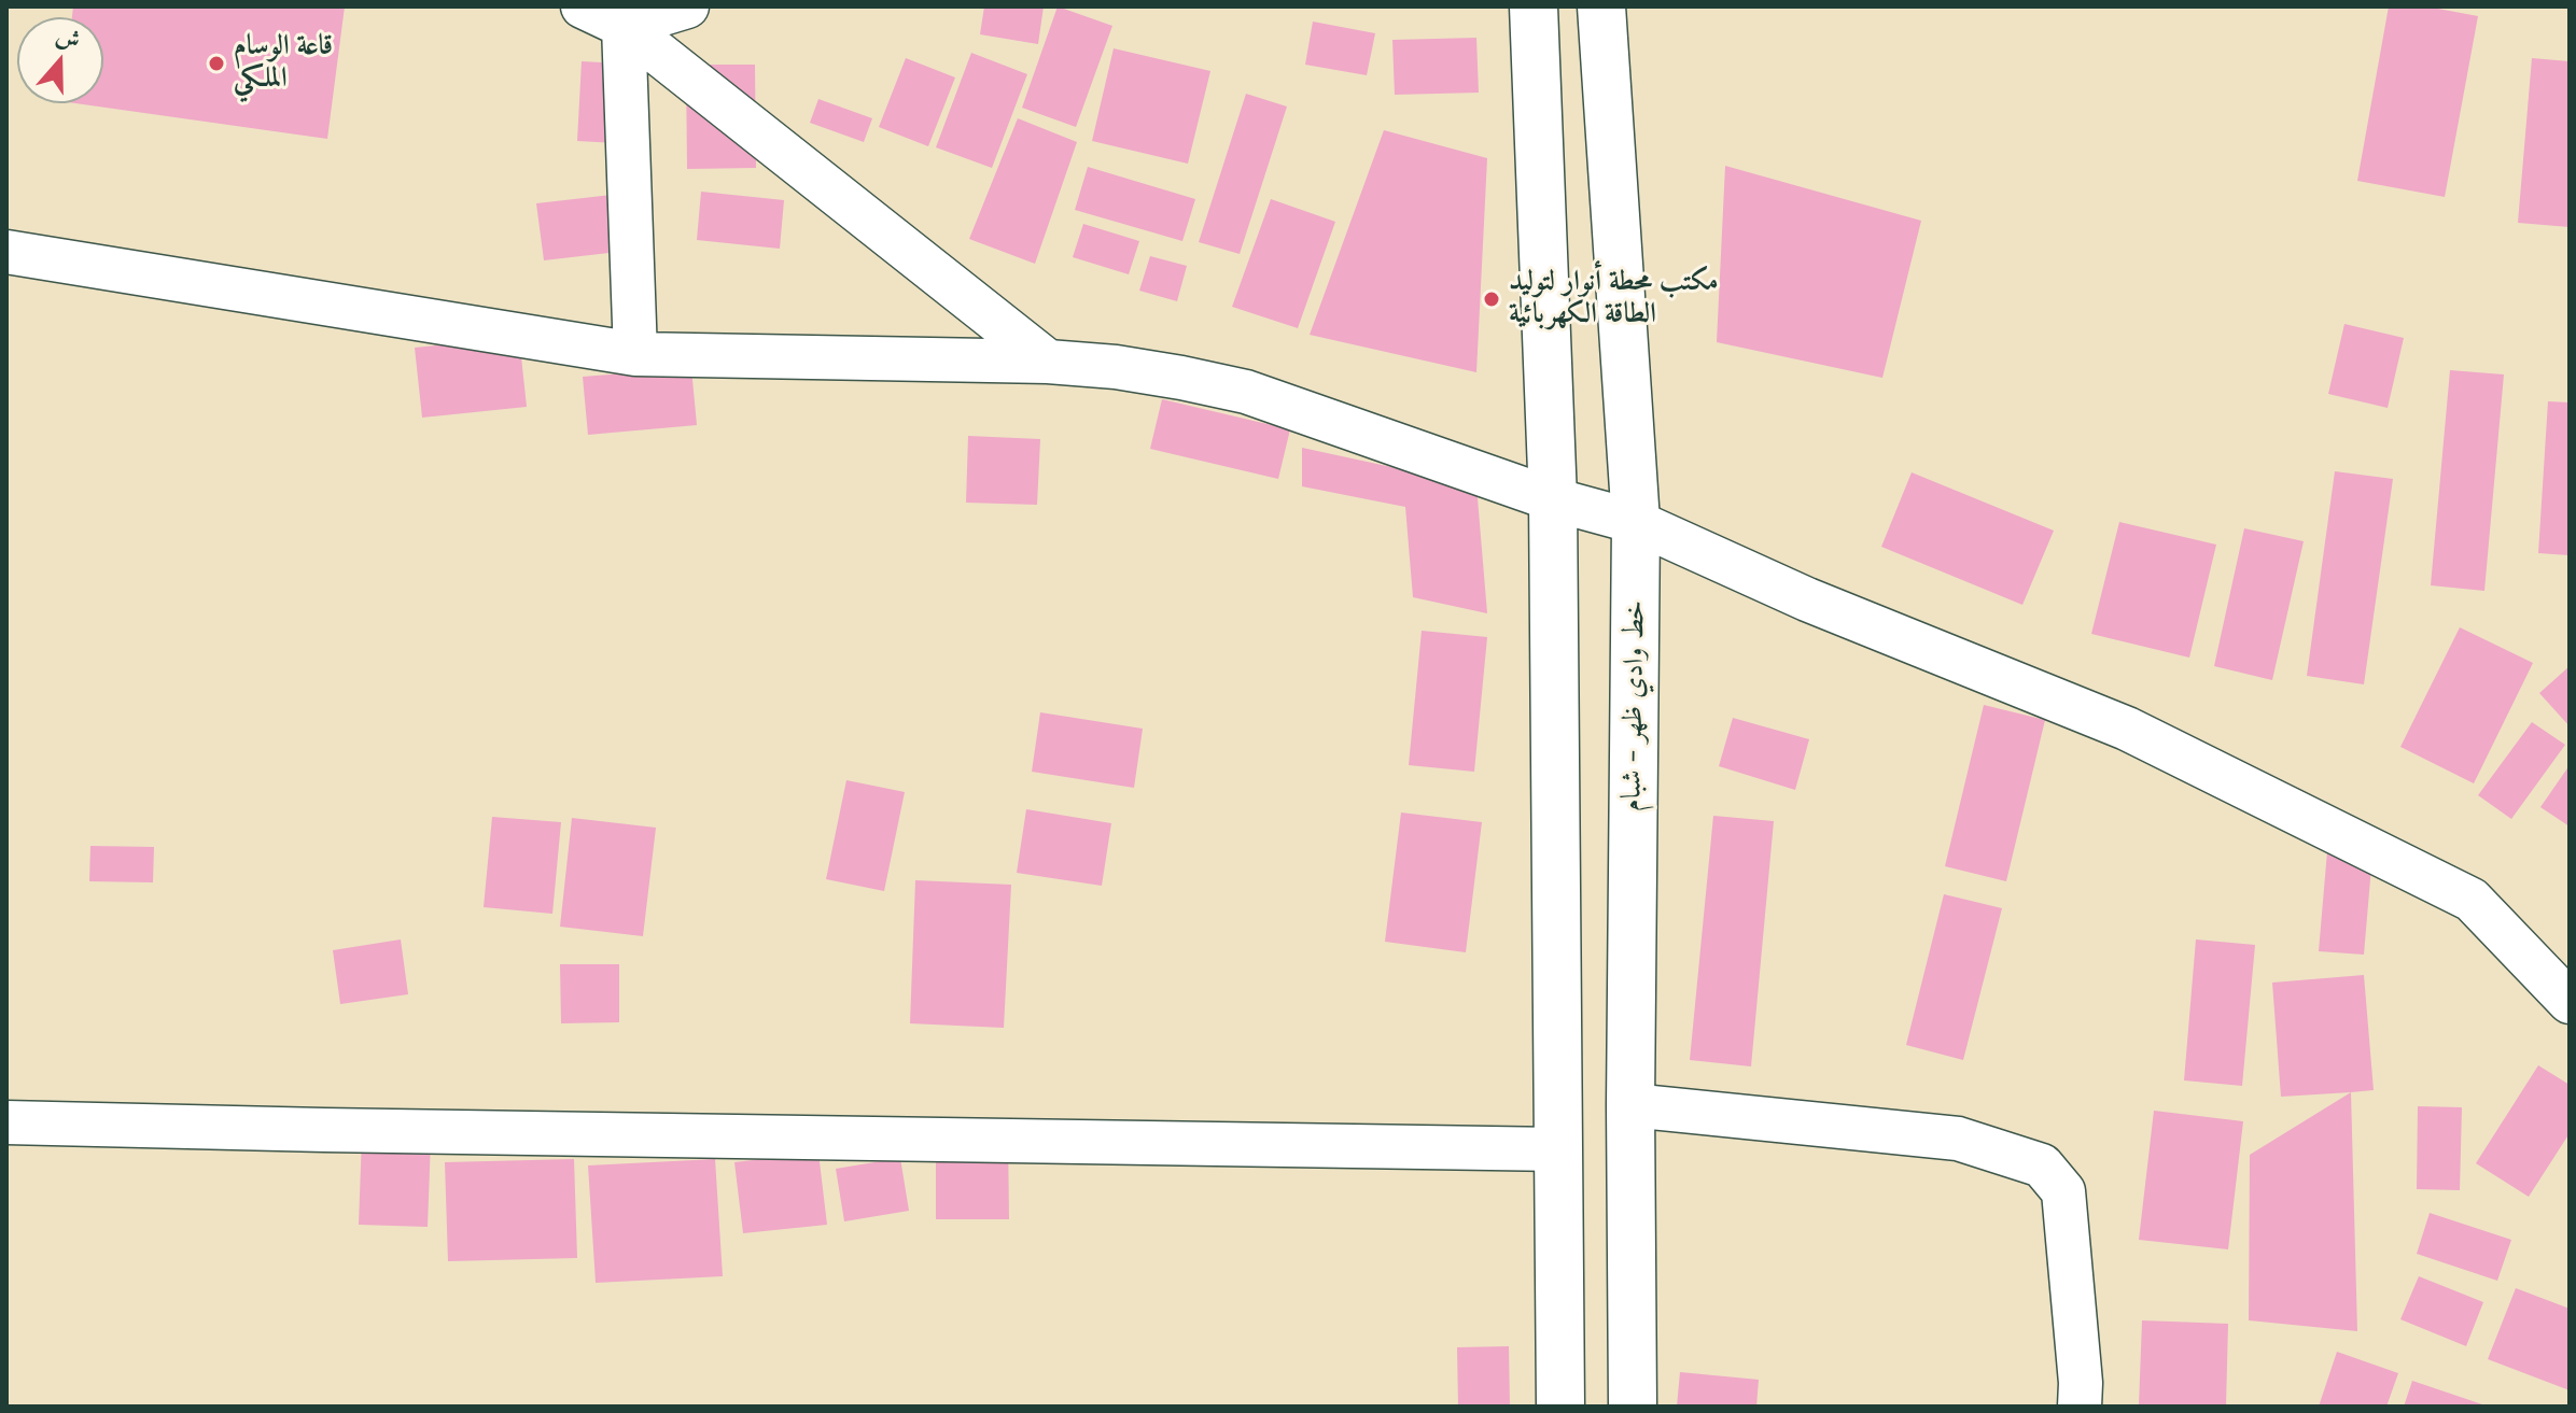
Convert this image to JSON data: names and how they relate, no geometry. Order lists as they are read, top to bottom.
{
  "streets": {
    "main road": ["خط وادي ظهر - شبام"]
  },
  "places": ["قاعة الوسام الملكي", "مكتب محطة أنوار لتوليد الطاقة الكهربائية"],
  "north": "top"
}
